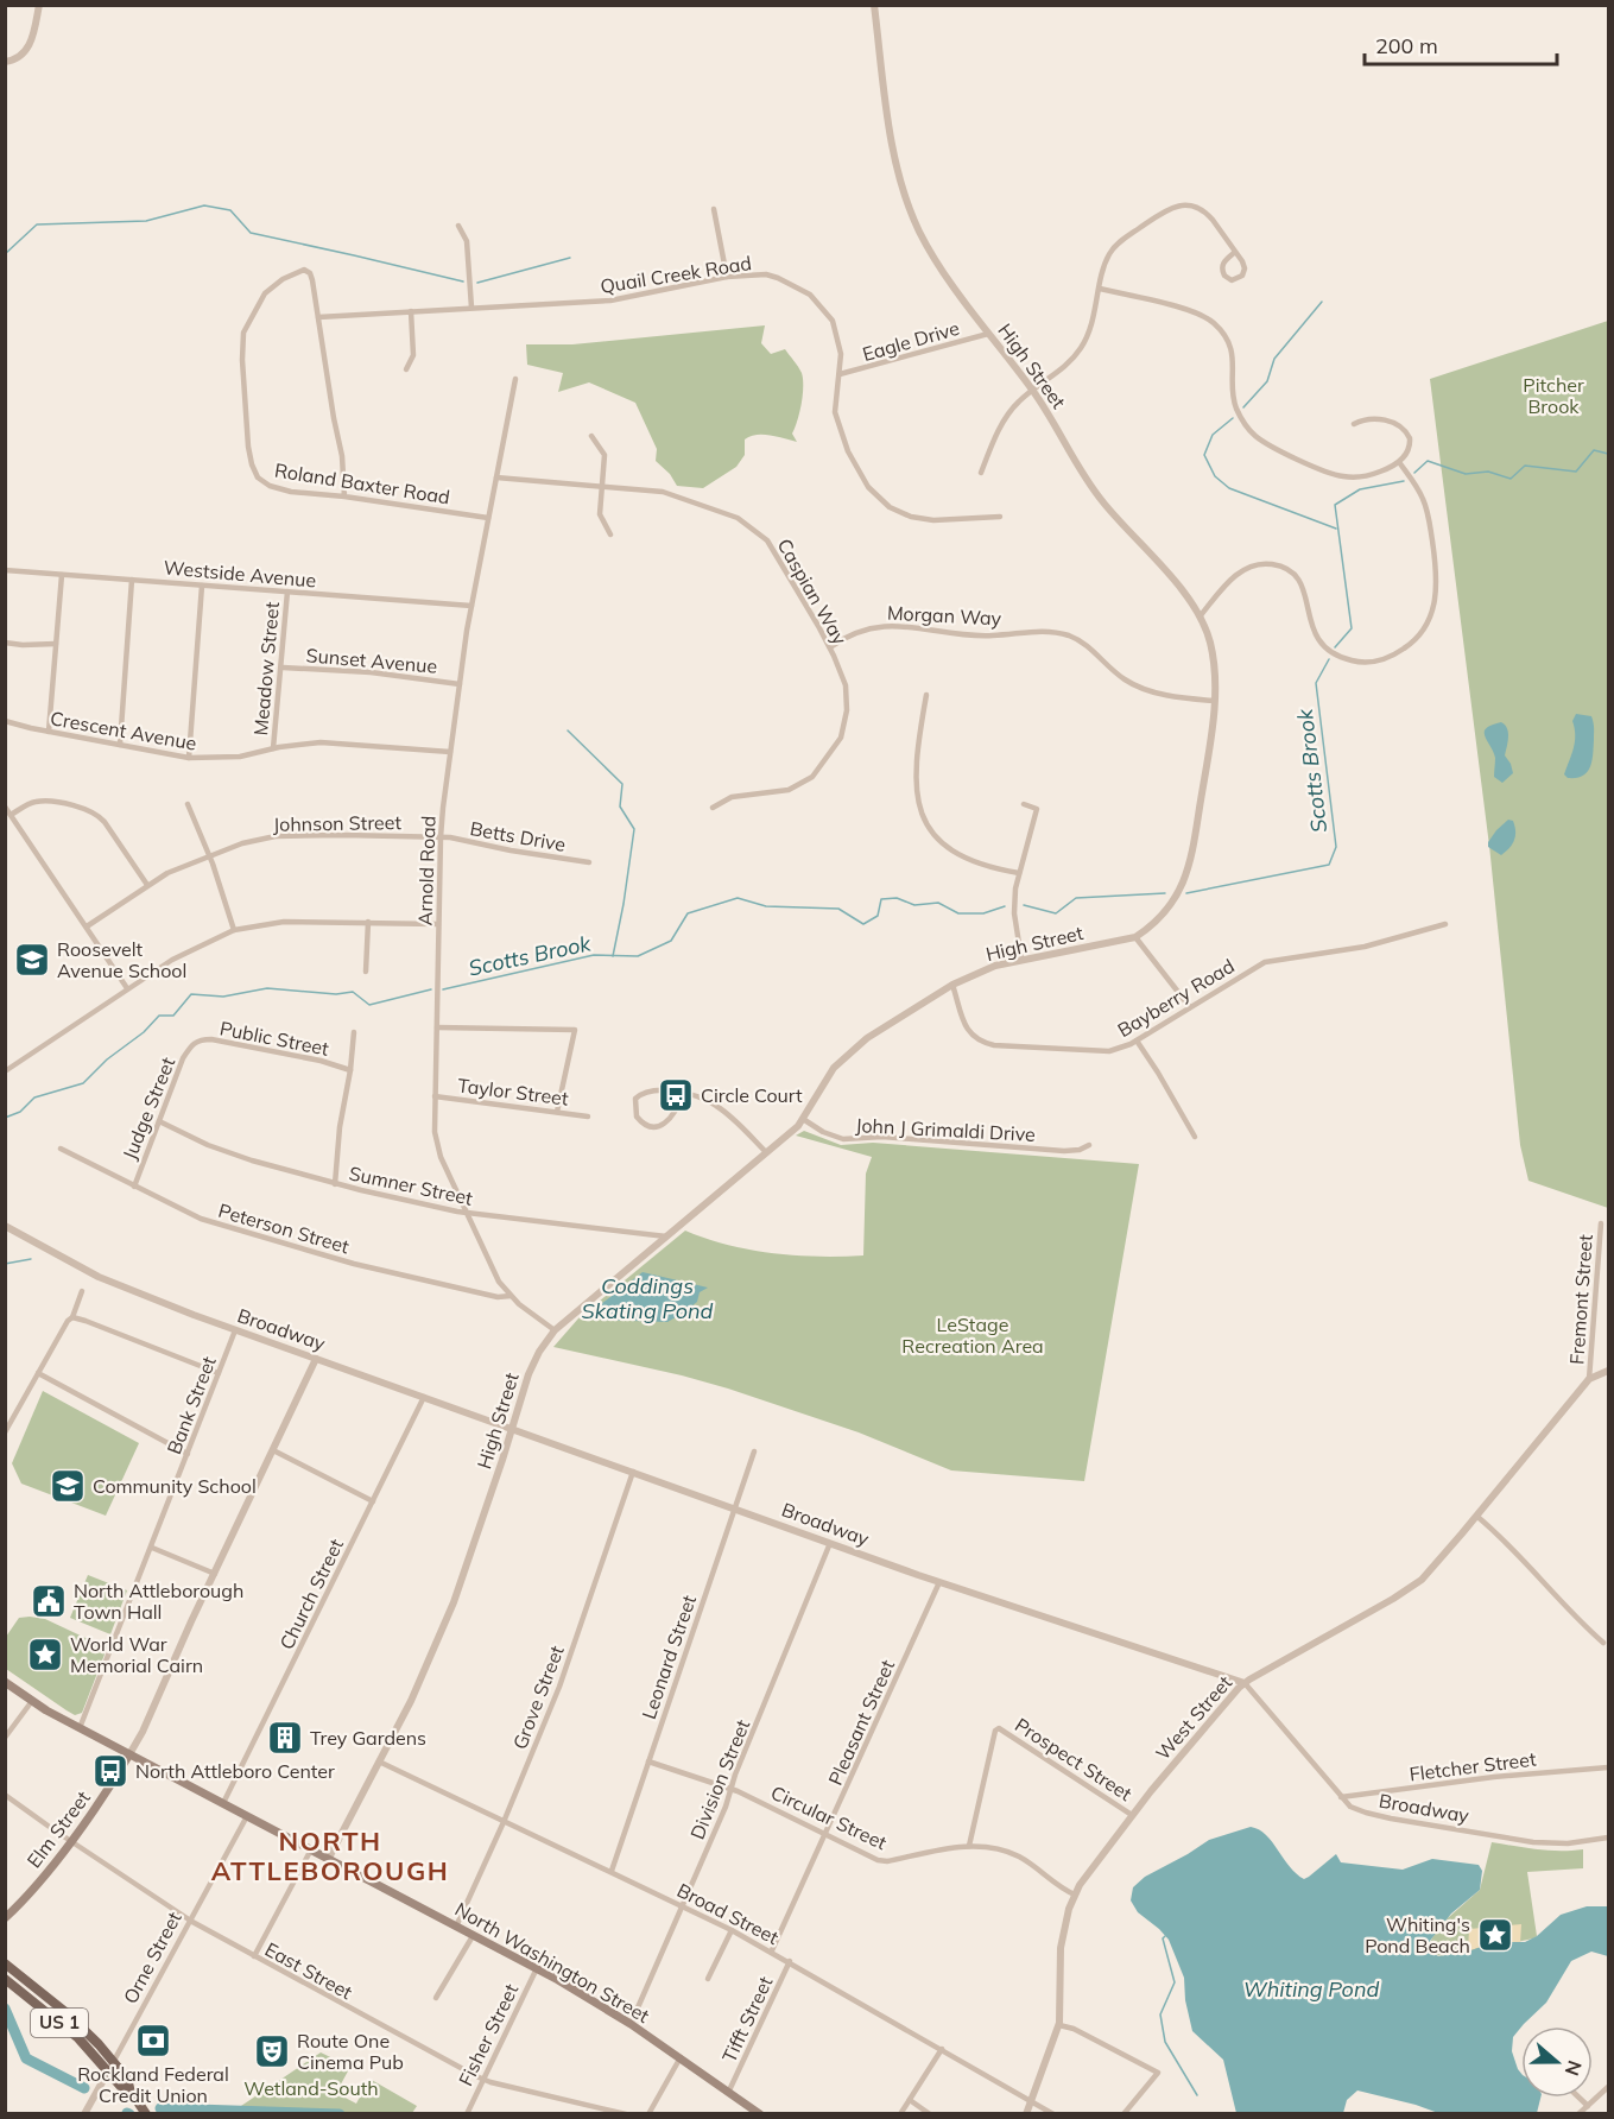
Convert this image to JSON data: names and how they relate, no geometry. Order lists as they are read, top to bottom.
{
  "streets": {
    "main road": ["Elm Street", "North Washington Street", "US 1"],
    "street": [
      "Quail Creek Road",
      "Eagle Drive",
      "High Street",
      "Roland Baxter Road",
      "Westside Avenue",
      "Caspian Way",
      "Morgan Way",
      "Sunset Avenue",
      "Meadow Street",
      "Crescent Avenue",
      "Johnson Street",
      "Betts Drive",
      "Arnold Road",
      "Bayberry Road",
      "Public Street",
      "Taylor Street",
      "Judge Street",
      "John J Grimaldi Drive",
      "Sumner Street",
      "Peterson Street",
      "Fremont Street",
      "Broadway",
      "Bank Street",
      "Church Street",
      "Leonard Street",
      "Grove Street",
      "West Street",
      "Pleasant Street",
      "Prospect Street",
      "Fletcher Street",
      "Division Street",
      "Circular Street",
      "Broad Street",
      "Orne Street",
      "East Street",
      "Tifft Street",
      "Fisher Street"
    ]
  },
  "crossings": [
    ["Quail Creek Road", "Eagle Drive"],
    ["Quail Creek Road", "Roland Baxter Road"],
    ["Eagle Drive", "High Street"],
    ["High Street", "Morgan Way"],
    ["High Street", "Arnold Road"],
    ["High Street", "Bayberry Road"],
    ["High Street", "John J Grimaldi Drive"],
    ["High Street", "Sumner Street"],
    ["High Street", "Broadway"],
    ["High Street", "Broad Street"],
    ["High Street", "North Washington Street"],
    ["Roland Baxter Road", "Arnold Road"],
    ["Westside Avenue", "Meadow Street"],
    ["Westside Avenue", "Arnold Road"],
    ["Caspian Way", "Morgan Way"],
    ["Caspian Way", "Arnold Road"],
    ["Sunset Avenue", "Meadow Street"],
    ["Sunset Avenue", "Arnold Road"],
    ["Meadow Street", "Crescent Avenue"],
    ["Crescent Avenue", "Arnold Road"],
    ["Johnson Street", "Betts Drive"],
    ["Johnson Street", "Arnold Road"],
    ["Betts Drive", "Arnold Road"],
    ["Arnold Road", "Taylor Street"],
    ["Arnold Road", "Sumner Street"],
    ["Arnold Road", "Peterson Street"],
    ["Public Street", "Judge Street"],
    ["Judge Street", "Sumner Street"],
    ["Judge Street", "Peterson Street"],
    ["Fremont Street", "West Street"],
    ["Broadway", "Bank Street"],
    ["Broadway", "Church Street"],
    ["Broadway", "Leonard Street"],
    ["Broadway", "Grove Street"],
    ["Broadway", "West Street"],
    ["Broadway", "Pleasant Street"],
    ["Broadway", "Fletcher Street"],
    ["Broadway", "Division Street"],
    ["Bank Street", "North Washington Street"],
    ["Church Street", "North Washington Street"],
    ["Leonard Street", "Circular Street"],
    ["Leonard Street", "Broad Street"],
    ["Grove Street", "Broad Street"],
    ["Grove Street", "North Washington Street"],
    ["West Street", "Prospect Street"],
    ["West Street", "Circular Street"],
    ["West Street", "Broad Street"],
    ["Pleasant Street", "Circular Street"],
    ["Pleasant Street", "Broad Street"],
    ["Prospect Street", "Circular Street"],
    ["Division Street", "Circular Street"],
    ["Division Street", "Broad Street"],
    ["Division Street", "North Washington Street"],
    ["Elm Street", "North Washington Street"],
    ["Elm Street", "East Street"],
    ["Broad Street", "Tifft Street"],
    ["Orne Street", "North Washington Street"],
    ["Orne Street", "East Street"],
    ["Orne Street", "US 1"],
    ["North Washington Street", "Tifft Street"],
    ["North Washington Street", "Fisher Street"],
    ["East Street", "Fisher Street"]
  ],
  "districts": ["NORTH ATTLEBOROUGH"],
  "water": ["Scotts Brook", "Coddings Skating Pond", "Whiting Pond"],
  "parks": ["Pitcher Brook", "LeStage Recreation Area", "Wetland-South"],
  "places": {
    "school or university": ["Roosevelt Avenue School", "Community School"],
    "bus stop": ["Circle Court", "North Attleboro Center"],
    "public building": ["North Attleborough Town Hall"],
    "place": ["World War Memorial Cairn", "Whiting's Pond Beach"],
    "building": ["Trey Gardens"],
    "bank": ["Rockland Federal Credit Union"],
    "theatre": ["Route One Cinema Pub"]
  },
  "scale_bar": "200 m",
  "north": "right"
}
